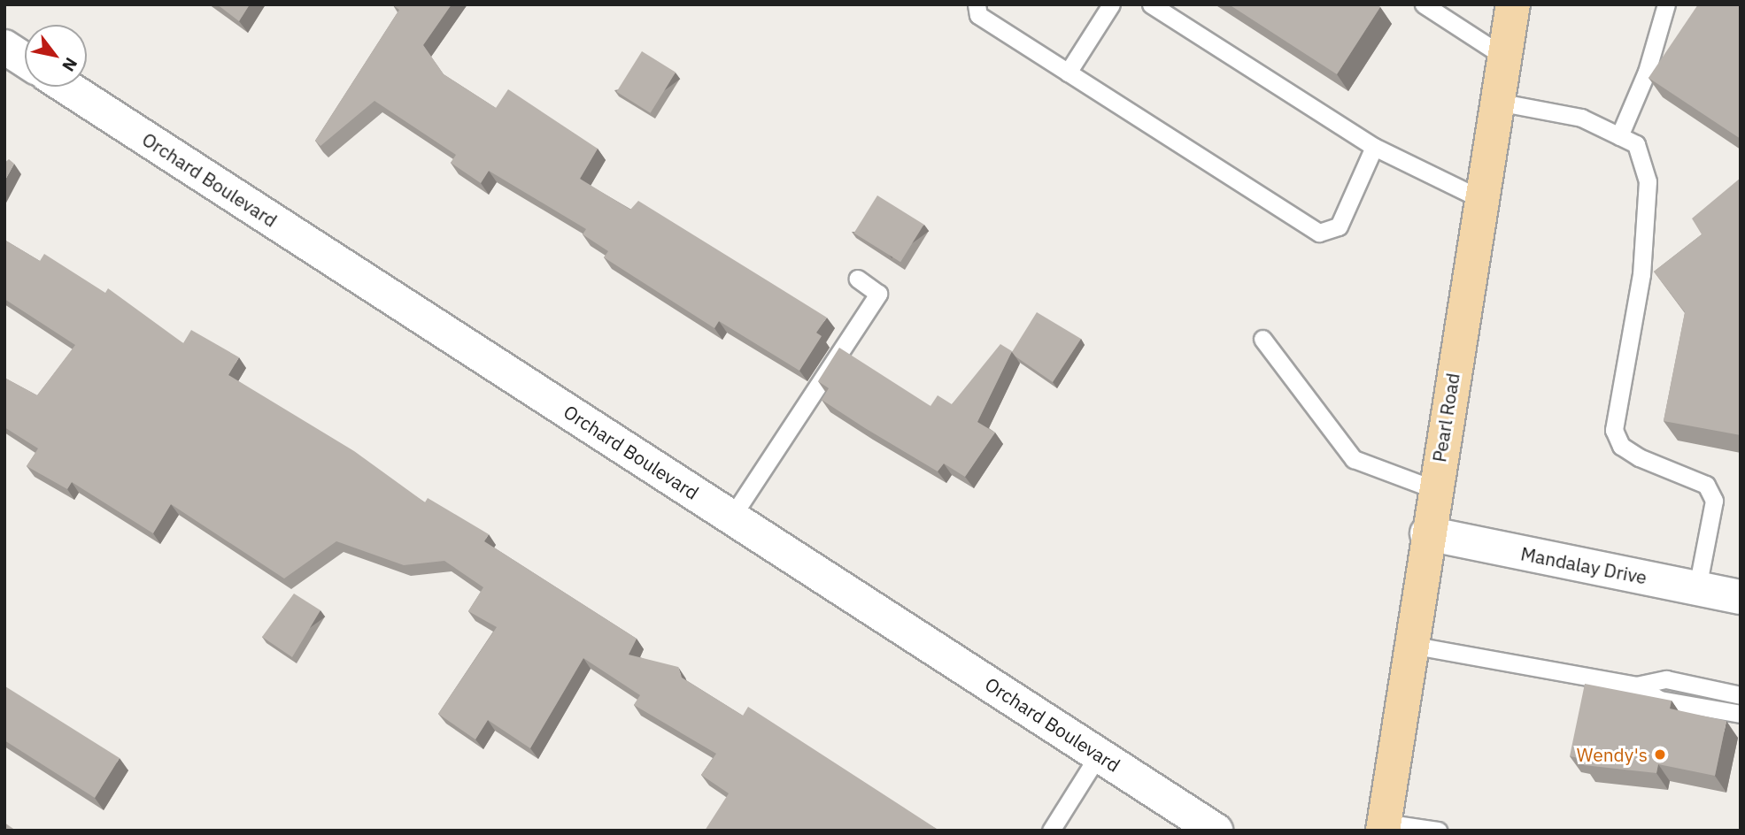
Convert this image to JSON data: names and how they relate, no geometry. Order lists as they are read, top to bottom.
{
  "streets": {
    "main road": ["Pearl Road"],
    "street": ["Orchard Boulevard", "Mandalay Drive"]
  },
  "crossings": [
    ["Pearl Road", "Mandalay Drive"]
  ],
  "places": ["Wendy's"],
  "north": "bottom right"
}
